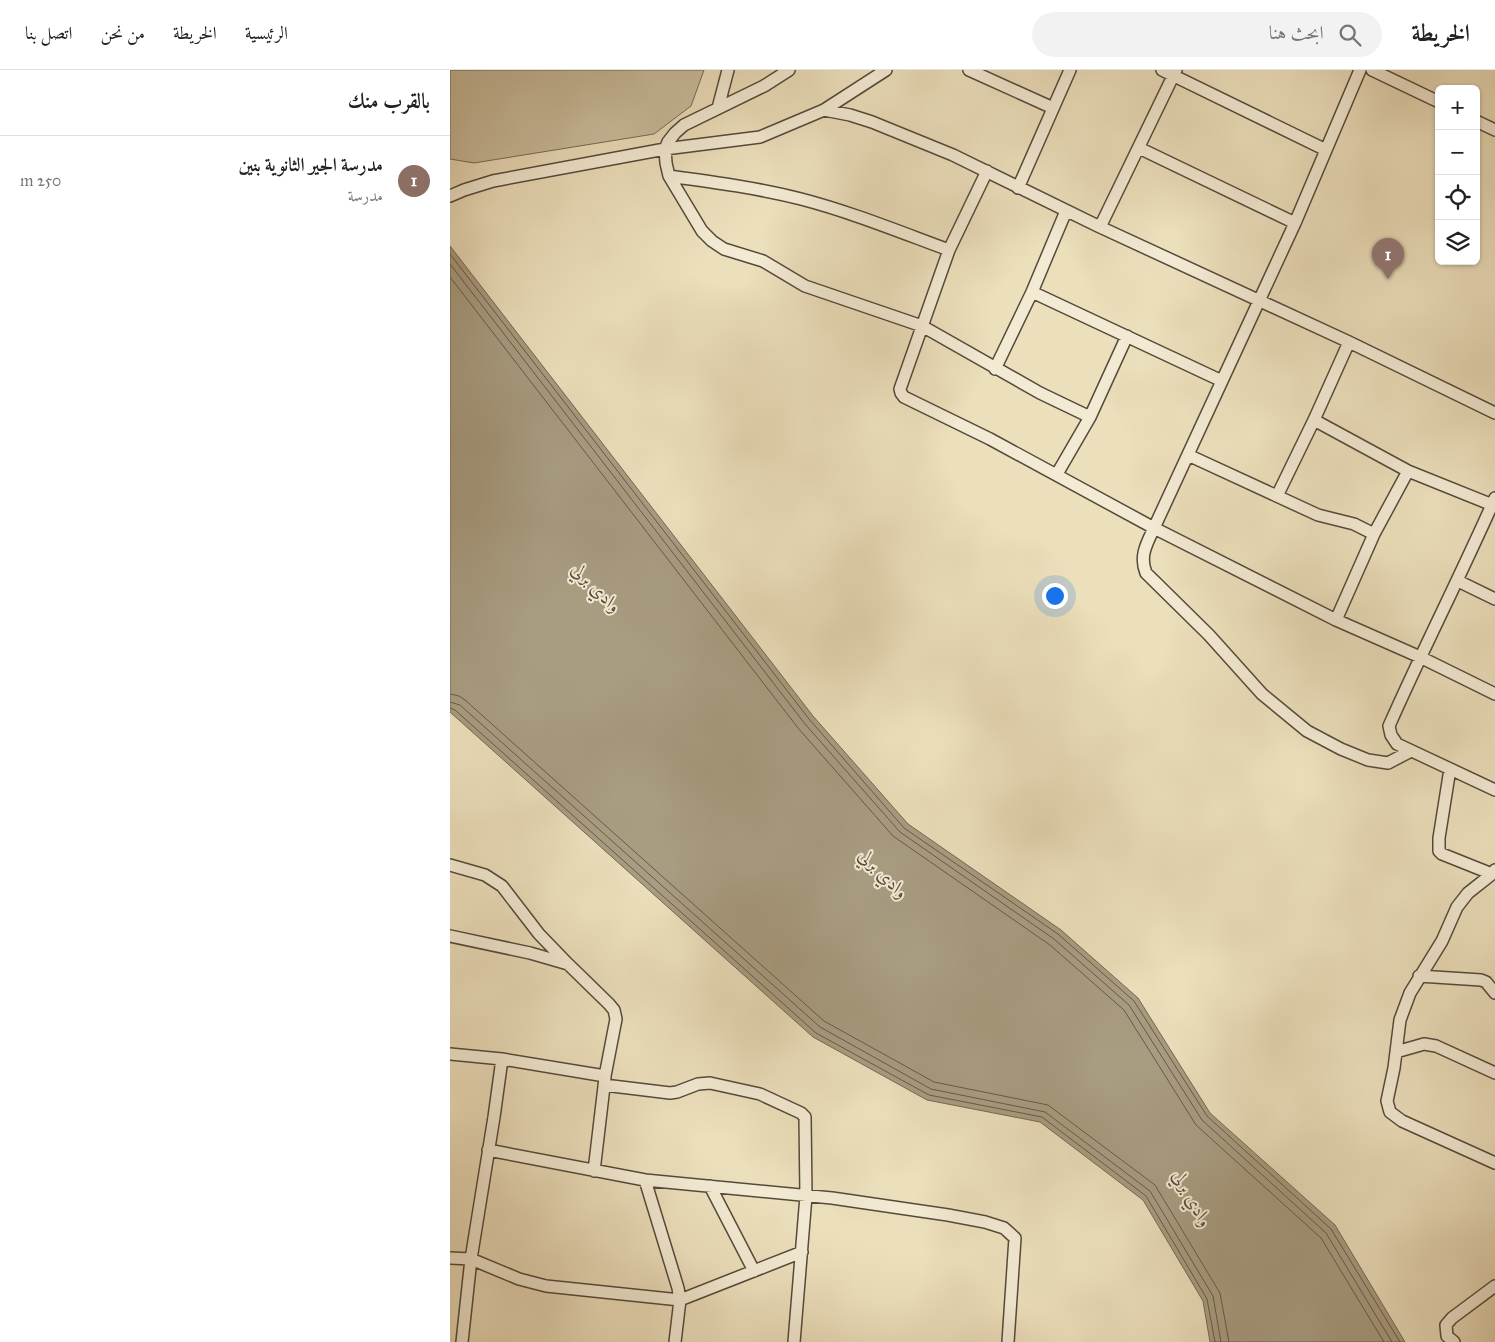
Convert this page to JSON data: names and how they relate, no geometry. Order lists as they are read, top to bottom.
{
  "water": ["وادي برلي"],
  "page": {
    "header": "الخريطة",
    "search": "ابحث هنا",
    "nav": [
      "الرئيسية",
      "الخريطة",
      "من نحن",
      "اتصل بنا"
    ],
    "heading": "بالقرب منك",
    "map_buttons": ["+", "−"],
    "list": [
      {
        "mark": "1",
        "name": "مدرسة الجير الثانوية بنين",
        "note": "مدرسة",
        "value": "250 m"
      }
    ],
    "pins": "1"
  }
}
